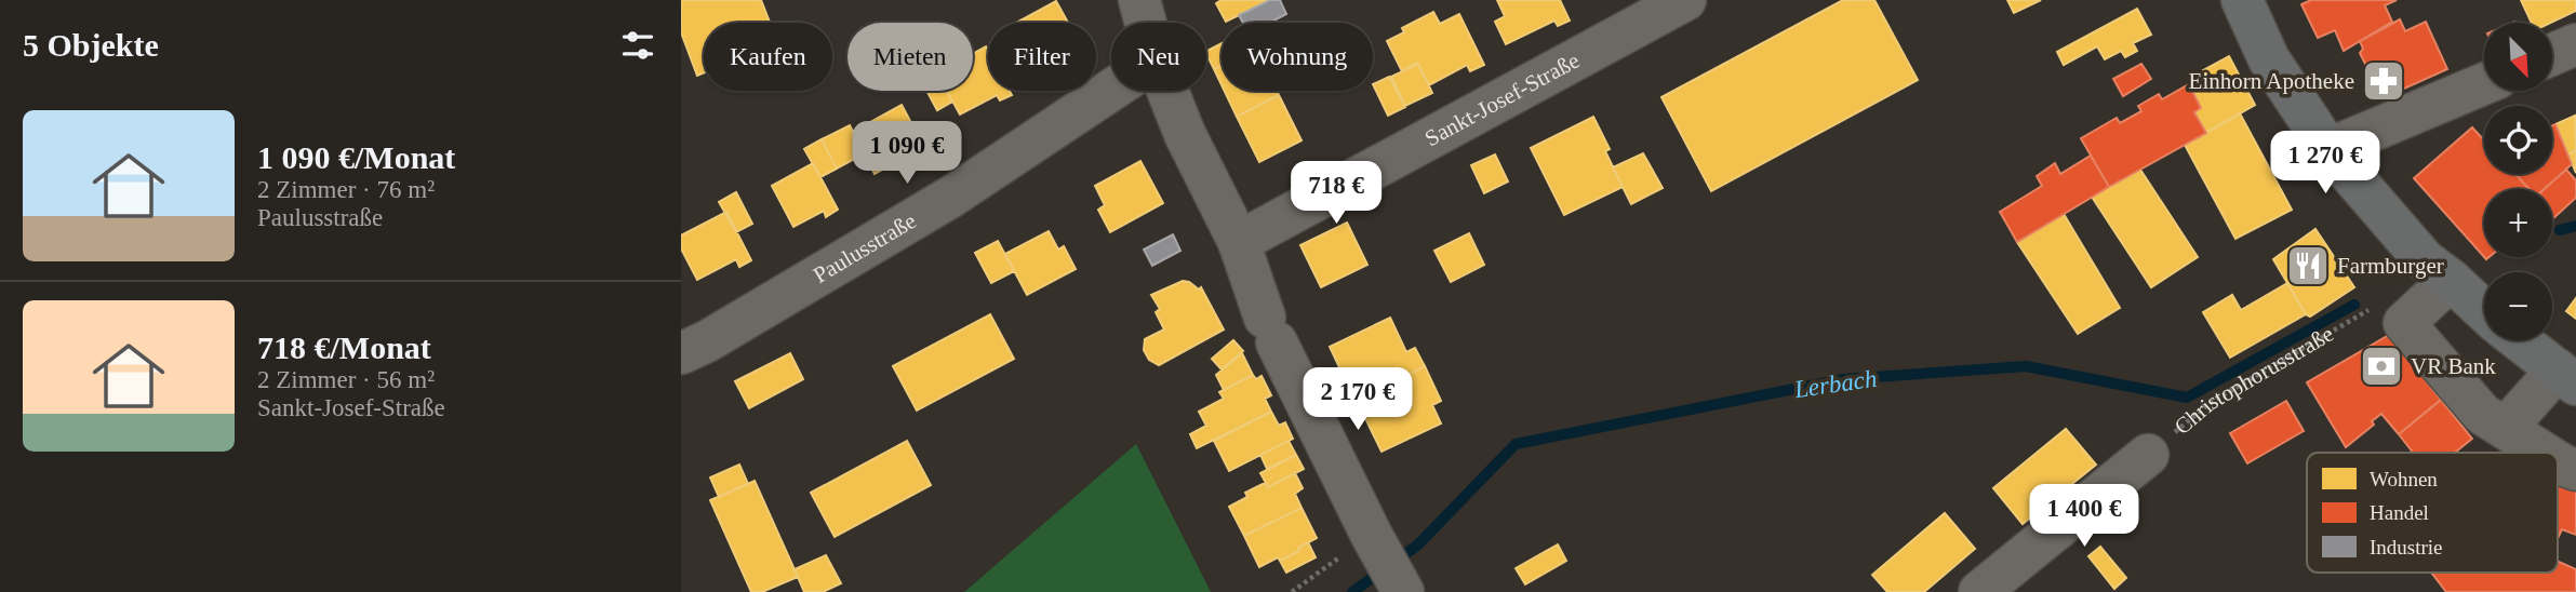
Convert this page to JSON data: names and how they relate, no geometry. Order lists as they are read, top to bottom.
{
  "streets": {
    "street": ["Sankt-Josef-Straße", "Paulusstraße"],
    "path": ["Christophorusstraße"]
  },
  "water": ["Lerbach"],
  "places": {
    "pharmacy": ["Einhorn Apotheke"],
    "restaurant": ["Farmburger"],
    "bank": ["VR Bank"]
  },
  "legend": ["Wohnen", "Handel", "Industrie"],
  "north": "bottom right",
  "page": {
    "heading": "5 Objekte",
    "map_buttons": ["+", "−"],
    "chip": [
      "Kaufen",
      "Mieten",
      "Filter",
      "Neu",
      "Wohnung"
    ],
    "list": [
      {
        "name": "1 090 €/Monat",
        "note": "2 Zimmer · 76 m² · Paulusstraße"
      },
      {
        "name": "718 €/Monat",
        "note": "2 Zimmer · 56 m² · Sankt-Josef-Straße"
      }
    ],
    "price": [
      "1 090 €",
      "1 270 €",
      "718 €",
      "2 170 €",
      "1 400 €"
    ]
  }
}
